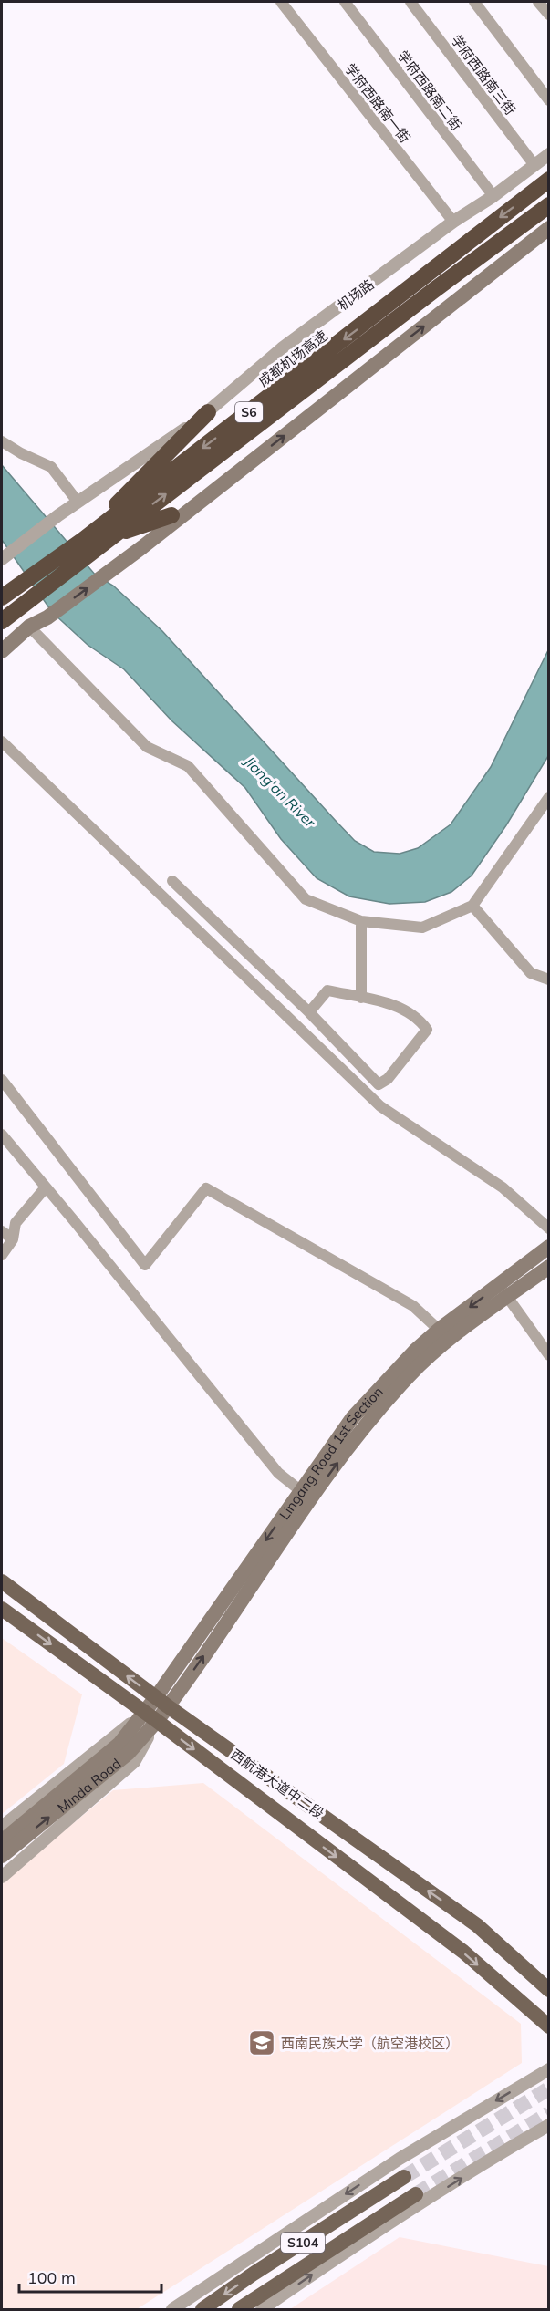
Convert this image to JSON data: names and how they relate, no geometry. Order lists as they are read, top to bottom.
{
  "streets": {
    "highway": ["成都机场高速", "S6"],
    "main road": [
      "Lingang Road 1st Section",
      "西航港大道中二段",
      "Minda Road",
      "S104"
    ],
    "street": [
      "学府西路南三街",
      "学府西路南二街",
      "学府西路南一街",
      "机场路"
    ]
  },
  "crossings": [
    ["学府西路南三街", "机场路"],
    ["学府西路南二街", "机场路"],
    ["学府西路南一街", "机场路"],
    ["Lingang Road 1st Section", "西航港大道中二段"],
    ["Lingang Road 1st Section", "Minda Road"],
    ["西航港大道中二段", "Minda Road"]
  ],
  "water": ["Jiang'an River"],
  "places": {
    "school or university": ["西南民族大学（航空港校区）"]
  },
  "scale_bar": "100 m"
}
